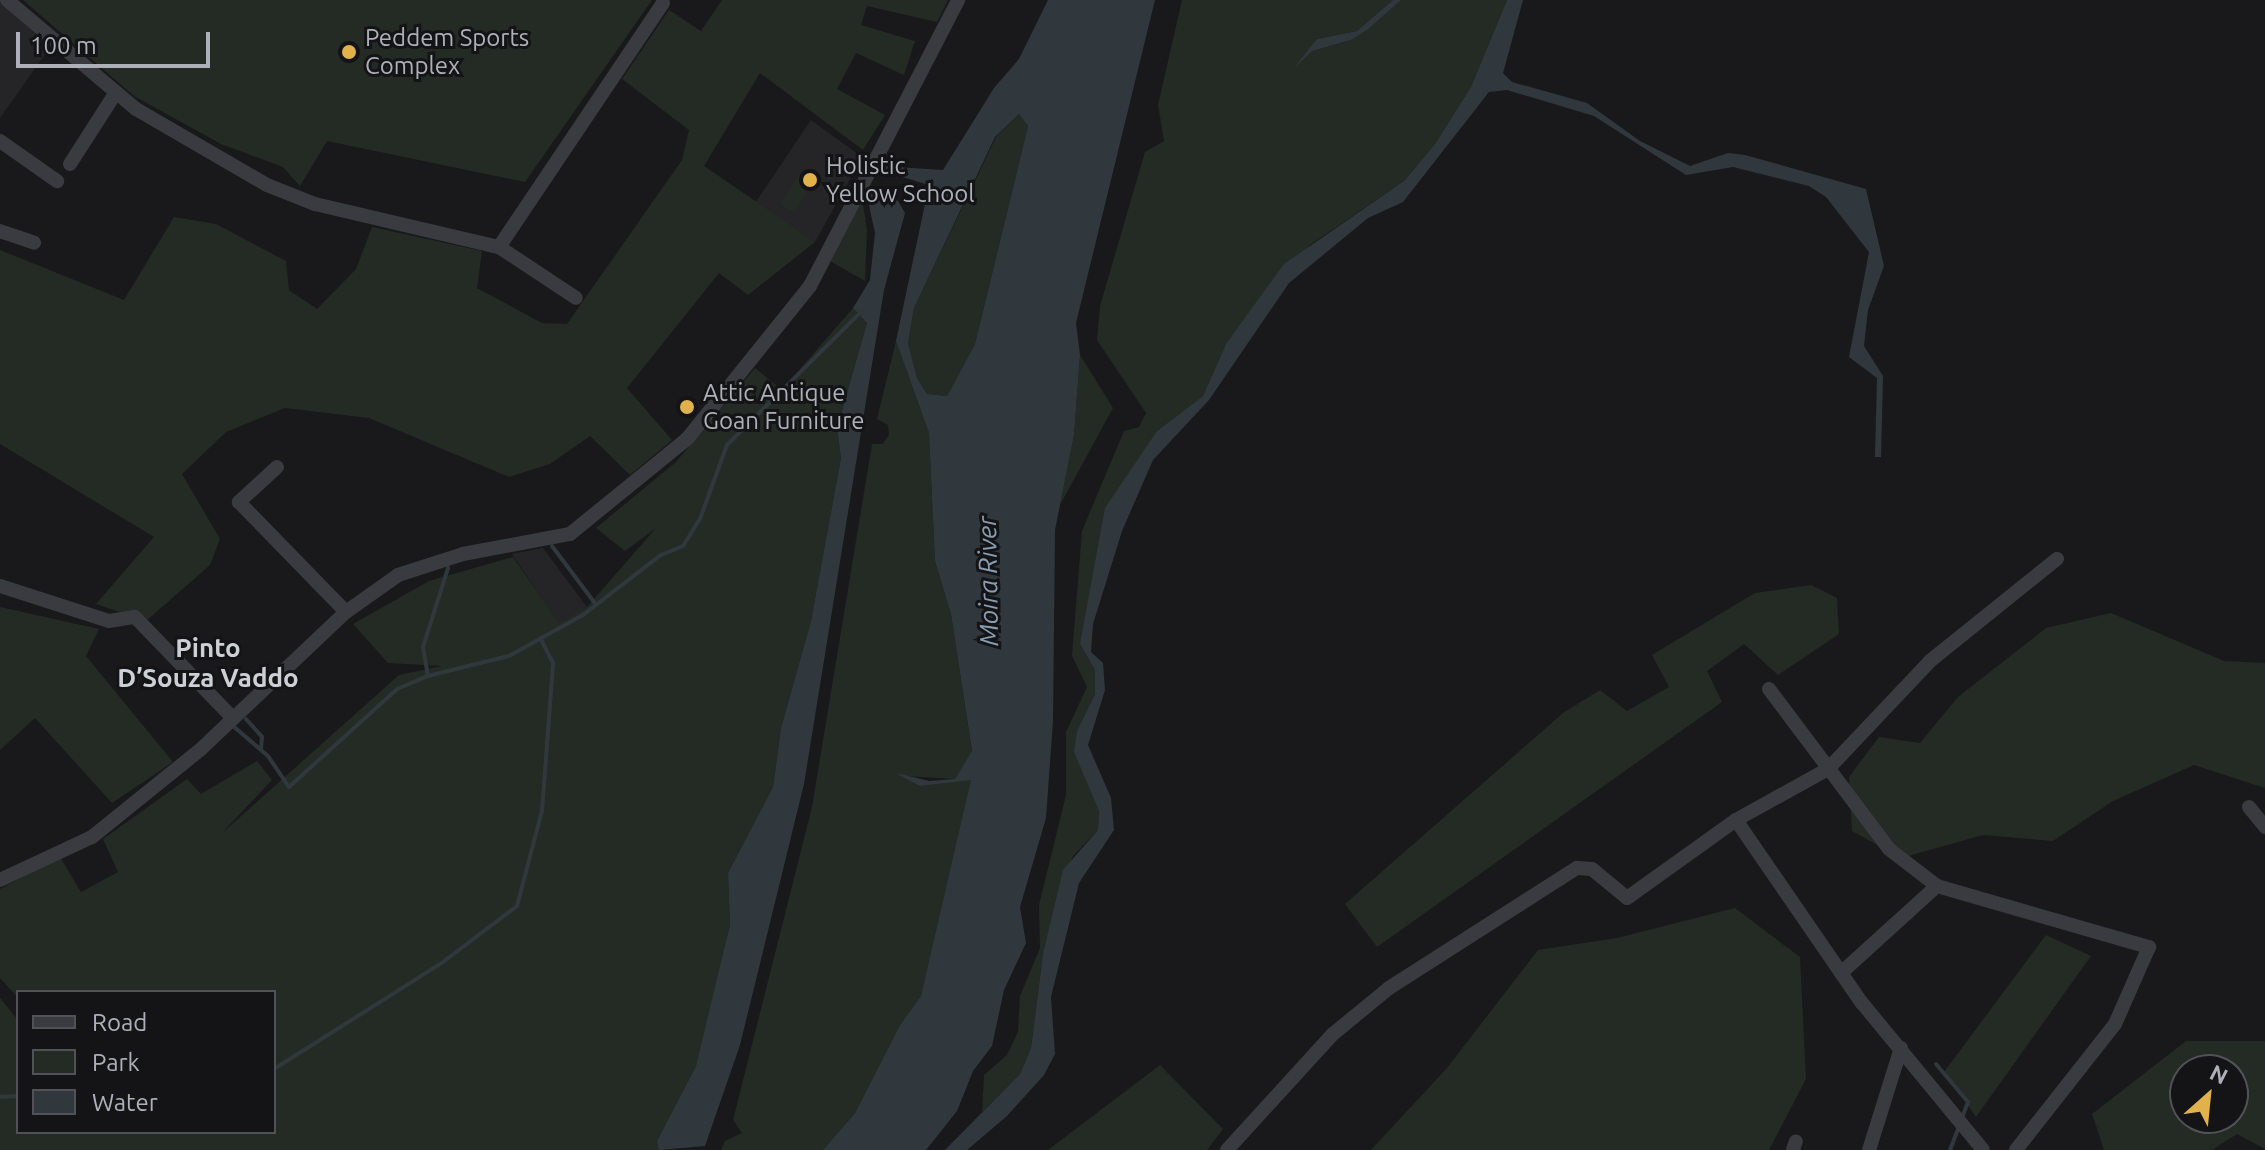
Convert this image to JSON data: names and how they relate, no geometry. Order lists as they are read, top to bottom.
{
  "districts": ["Pinto D’Souza Vaddo"],
  "water": ["Moira River"],
  "places": ["Peddem Sports Complex", "Holistic Yellow School", "Attic Antique Goan Furniture"],
  "legend": ["Road", "Park", "Water"],
  "scale_bar": "100 m",
  "north": "top right"
}
